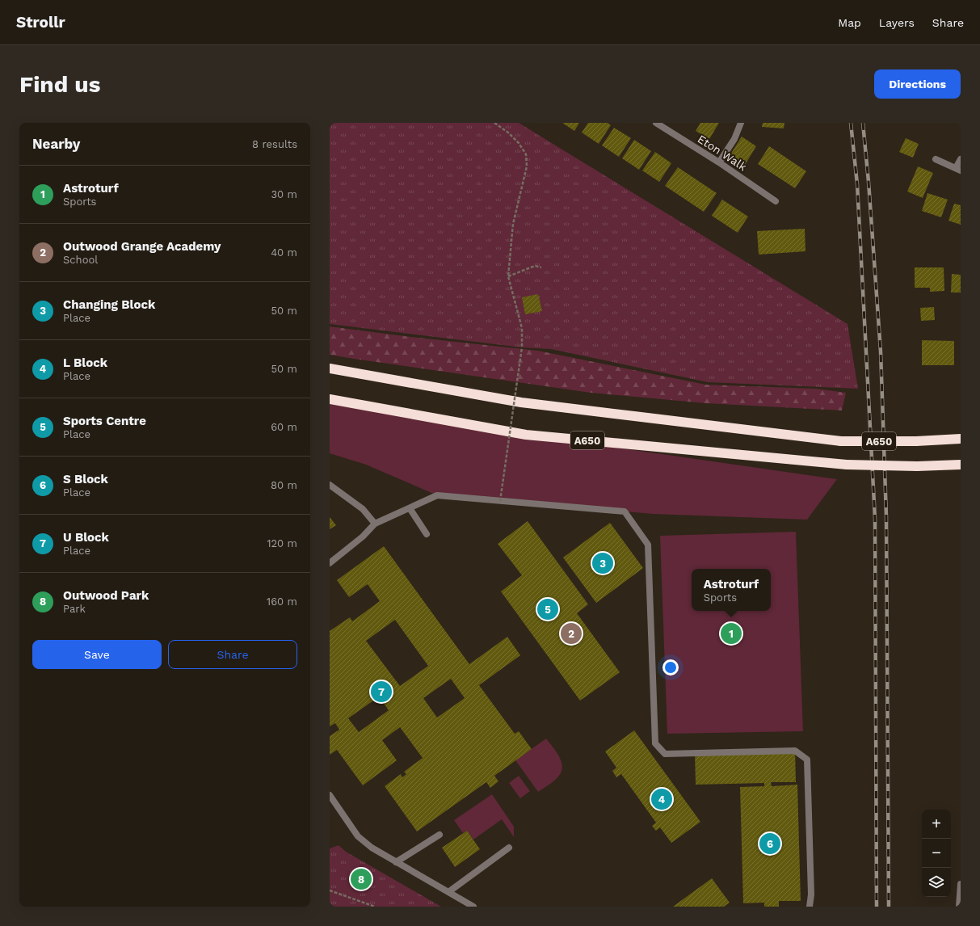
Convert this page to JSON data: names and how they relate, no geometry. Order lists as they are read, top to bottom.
{
  "streets": {
    "highway": ["A650"],
    "street": ["Eton Walk"]
  },
  "page": {
    "header": "Strollr",
    "nav": ["Map", "Layers", "Share"],
    "buttons": [
      "Directions",
      ["Save", "Share"]
    ],
    "title": "Find us",
    "heading": ["Nearby", "8 results"],
    "list": [
      {
        "mark": "1",
        "name": "Astroturf",
        "note": "Sports",
        "value": "30 m"
      },
      {
        "mark": "2",
        "name": "Outwood Grange Academy",
        "note": "School",
        "value": "40 m"
      },
      {
        "mark": "3",
        "name": "Changing Block",
        "note": "Place",
        "value": "50 m"
      },
      {
        "mark": "4",
        "name": "L Block",
        "note": "Place",
        "value": "50 m"
      },
      {
        "mark": "5",
        "name": "Sports Centre",
        "note": "Place",
        "value": "60 m"
      },
      {
        "mark": "6",
        "name": "S Block",
        "note": "Place",
        "value": "80 m"
      },
      {
        "mark": "7",
        "name": "U Block",
        "note": "Place",
        "value": "120 m"
      },
      {
        "mark": "8",
        "name": "Outwood Park",
        "note": "Park",
        "value": "160 m"
      }
    ],
    "pins": [
      "3",
      "5",
      "1",
      "2",
      "7",
      "4",
      "6",
      "8"
    ],
    "popup": ["Astroturf", "Sports"],
    "map_buttons": ["+", "−"]
  }
}
